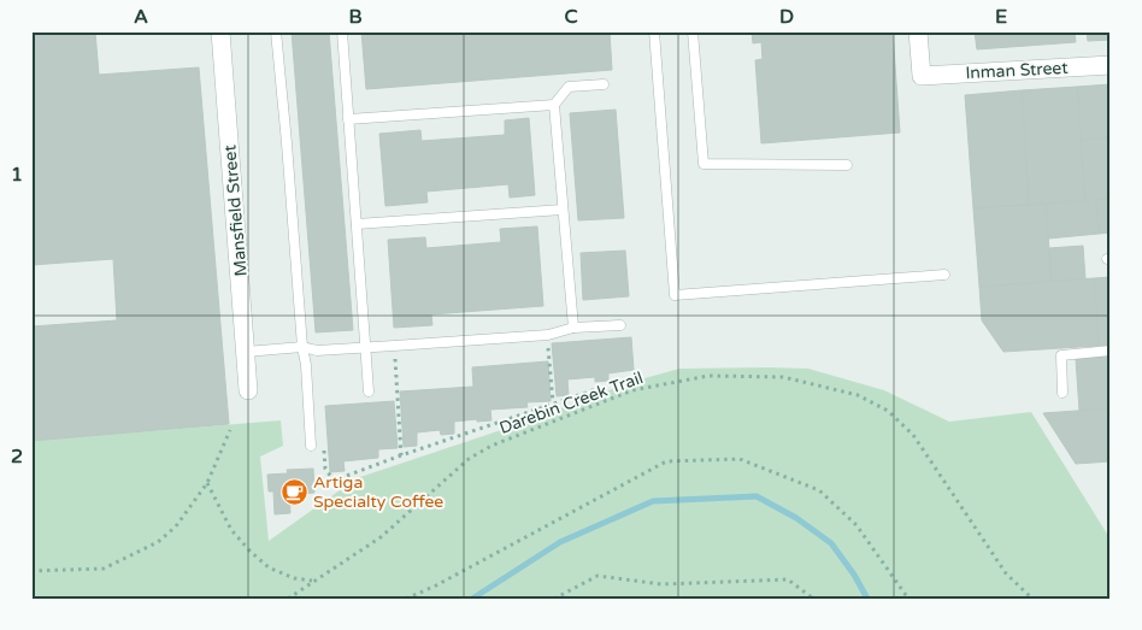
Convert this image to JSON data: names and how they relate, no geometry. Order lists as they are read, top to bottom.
{
  "streets": {
    "street": ["Inman Street", "Mansfield Street"],
    "path": ["Darebin Creek Trail"]
  },
  "places": {
    "cafe": ["Artiga Specialty Coffee"]
  },
  "grid": {
    "columns": [
      "A",
      "B",
      "C",
      "D",
      "E"
    ],
    "rows": ["1", "2"]
  }
}
